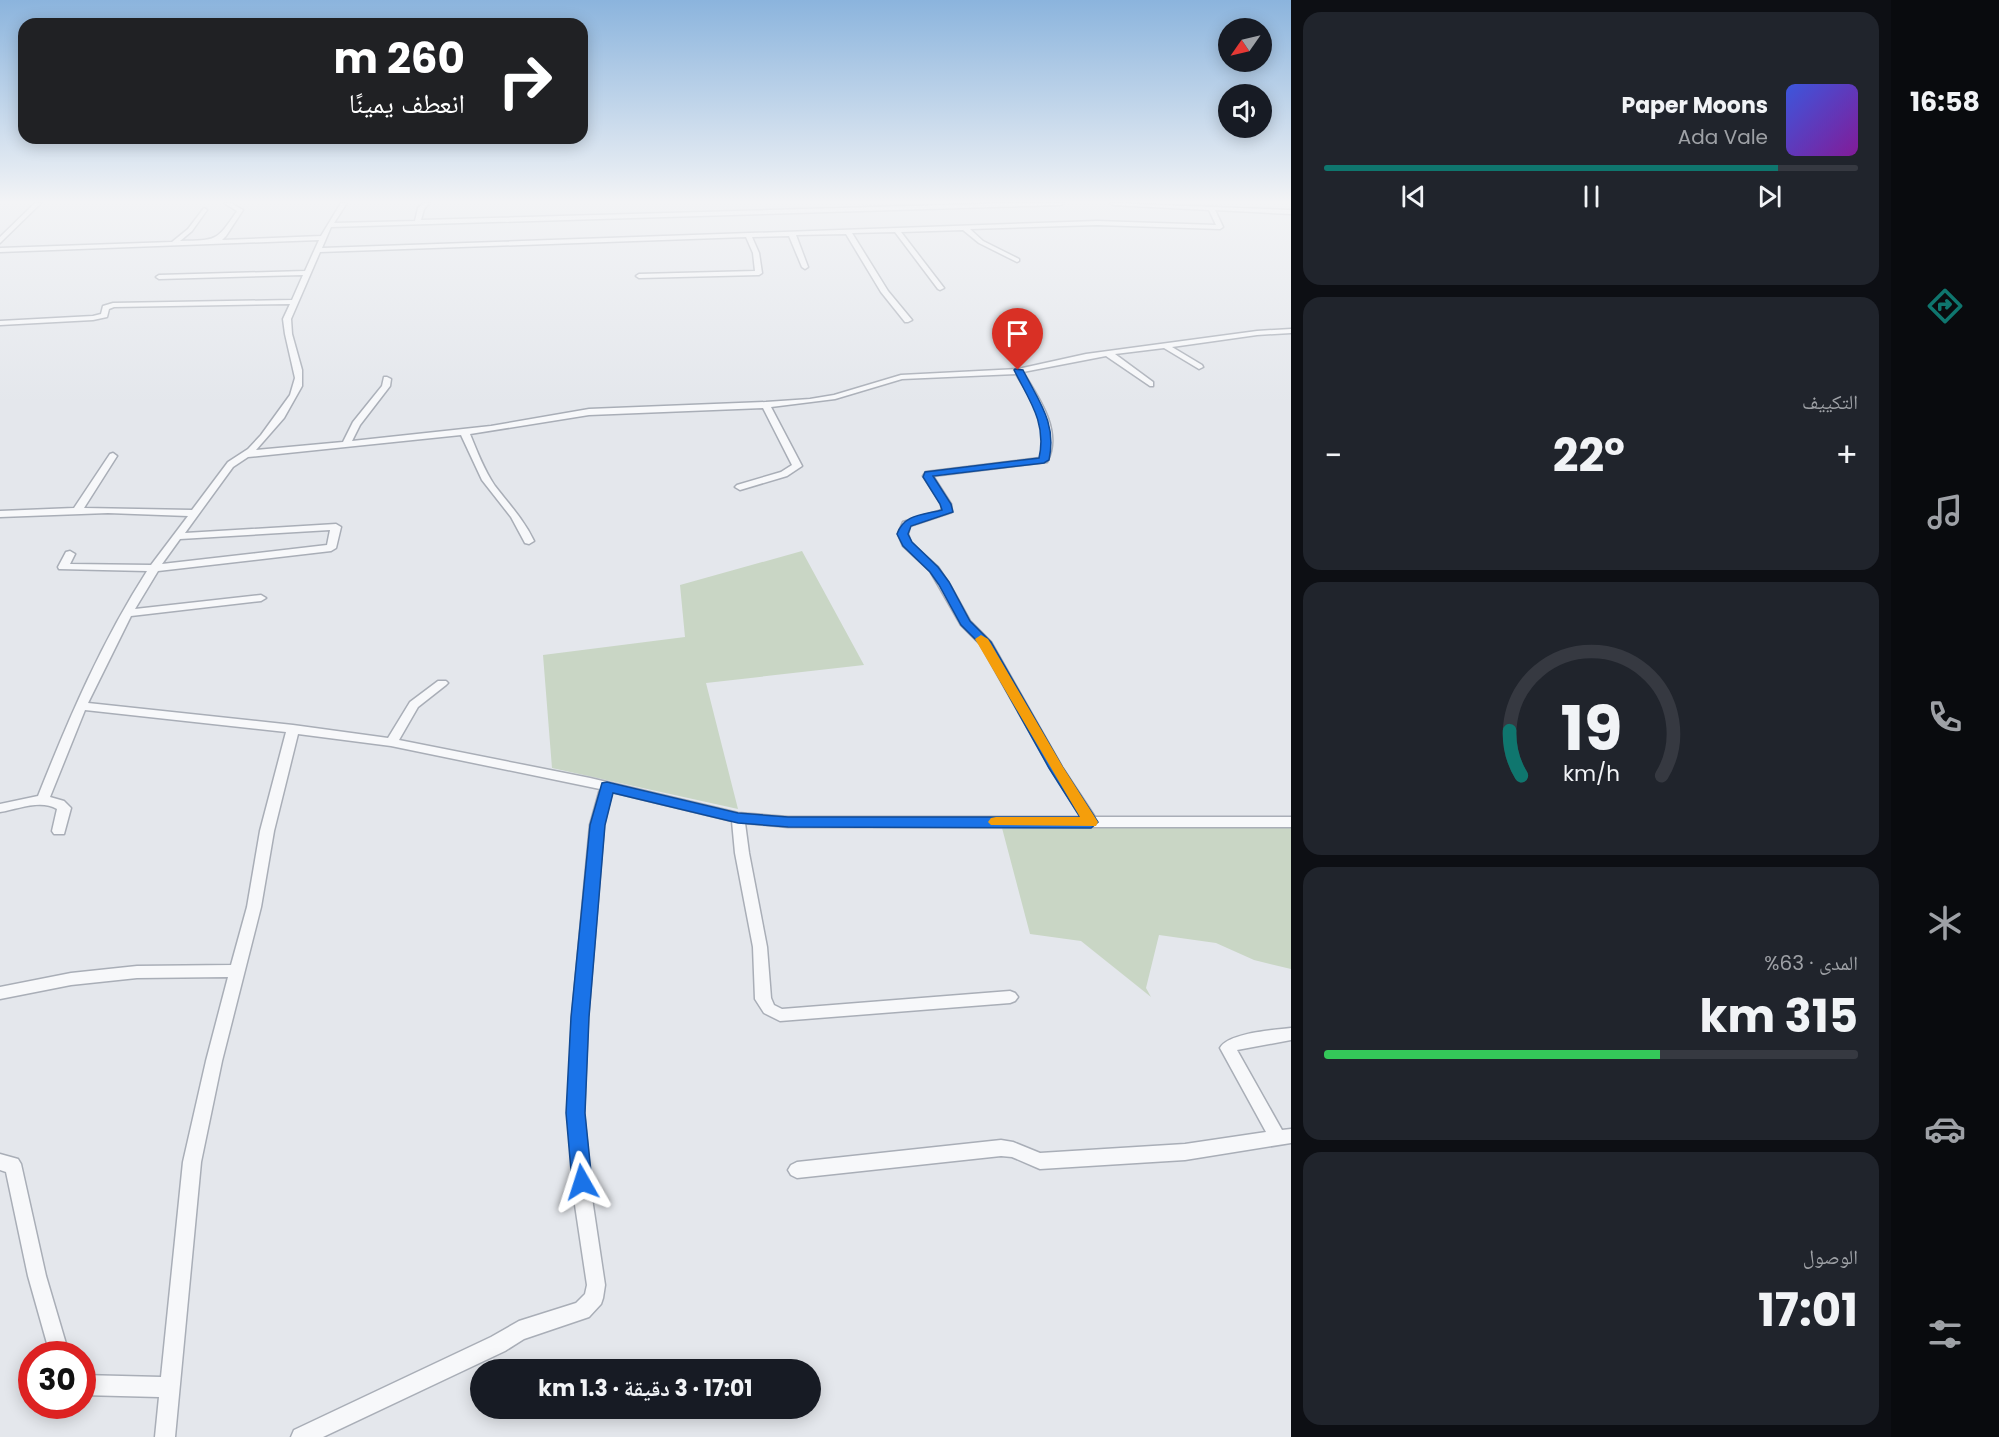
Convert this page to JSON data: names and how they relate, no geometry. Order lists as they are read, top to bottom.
{
  "north": "bottom left",
  "page": {
    "tabs": "16:58",
    "turn": ["260 m", "انعطف يمينًا"],
    "song": ["Paper Moons", "Ada Vale"],
    "tile": [
      "التكييف",
      ["المدى · 63%", "315 km"],
      ["الوصول", "17:01"]
    ],
    "heat": ["−", "22°", "+"],
    "limit": "30",
    "trip": "17:01 · 3 دقيقة · 1.3 km",
    "gauge": ["19", "km/h"]
  }
}
